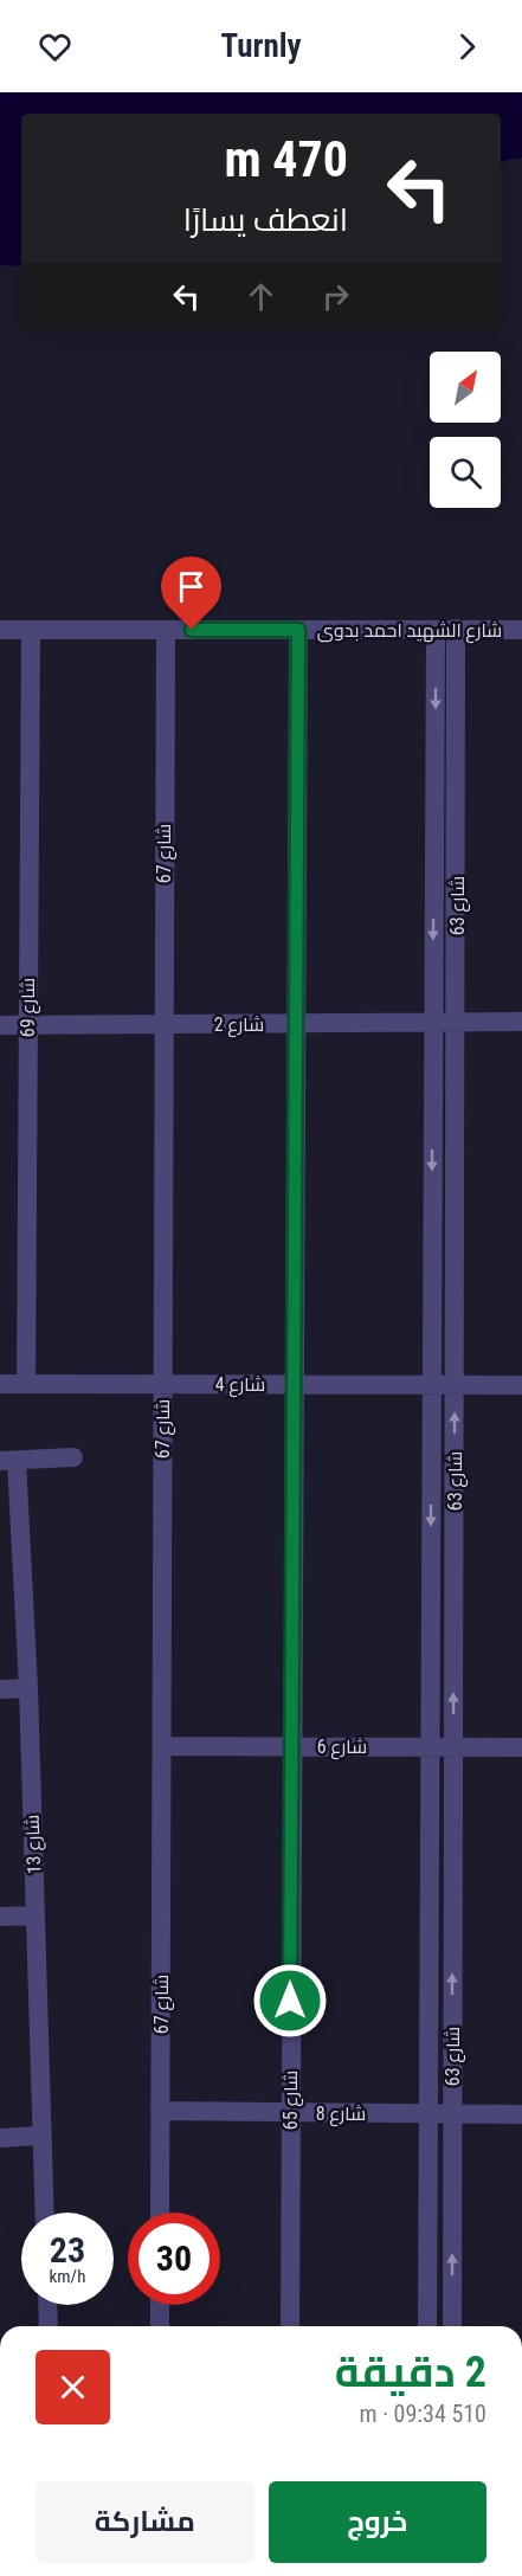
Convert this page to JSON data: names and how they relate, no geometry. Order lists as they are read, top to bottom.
{
  "streets": {
    "street": [
      "شارع الشهيد احمد بدوى",
      "شارع 67",
      "شارع 63",
      "شارع 69",
      "شارع 2",
      "شارع 4",
      "شارع 6",
      "شارع 13",
      "شارع 65",
      "شارع 8"
    ]
  },
  "crossings": [
    ["شارع الشهيد احمد بدوى", "شارع 67"],
    ["شارع الشهيد احمد بدوى", "شارع 63"],
    ["شارع الشهيد احمد بدوى", "شارع 69"],
    ["شارع الشهيد احمد بدوى", "شارع 65"],
    ["شارع 67", "شارع 2"],
    ["شارع 67", "شارع 4"],
    ["شارع 67", "شارع 6"],
    ["شارع 67", "شارع 8"],
    ["شارع 63", "شارع 2"],
    ["شارع 63", "شارع 4"],
    ["شارع 63", "شارع 6"],
    ["شارع 63", "شارع 8"],
    ["شارع 69", "شارع 2"],
    ["شارع 69", "شارع 4"],
    ["شارع 2", "شارع 65"],
    ["شارع 4", "شارع 65"],
    ["شارع 6", "شارع 65"],
    ["شارع 65", "شارع 8"]
  ],
  "north": "top right",
  "page": {
    "header": "Turnly",
    "turn": ["470 m", "انعطف يسارًا"],
    "speed": "23 km/h",
    "limit": "30",
    "heading": ["2 دقيقة", "510 m · 09:34"],
    "buttons": ["خروج", "مشاركة"]
  }
}
